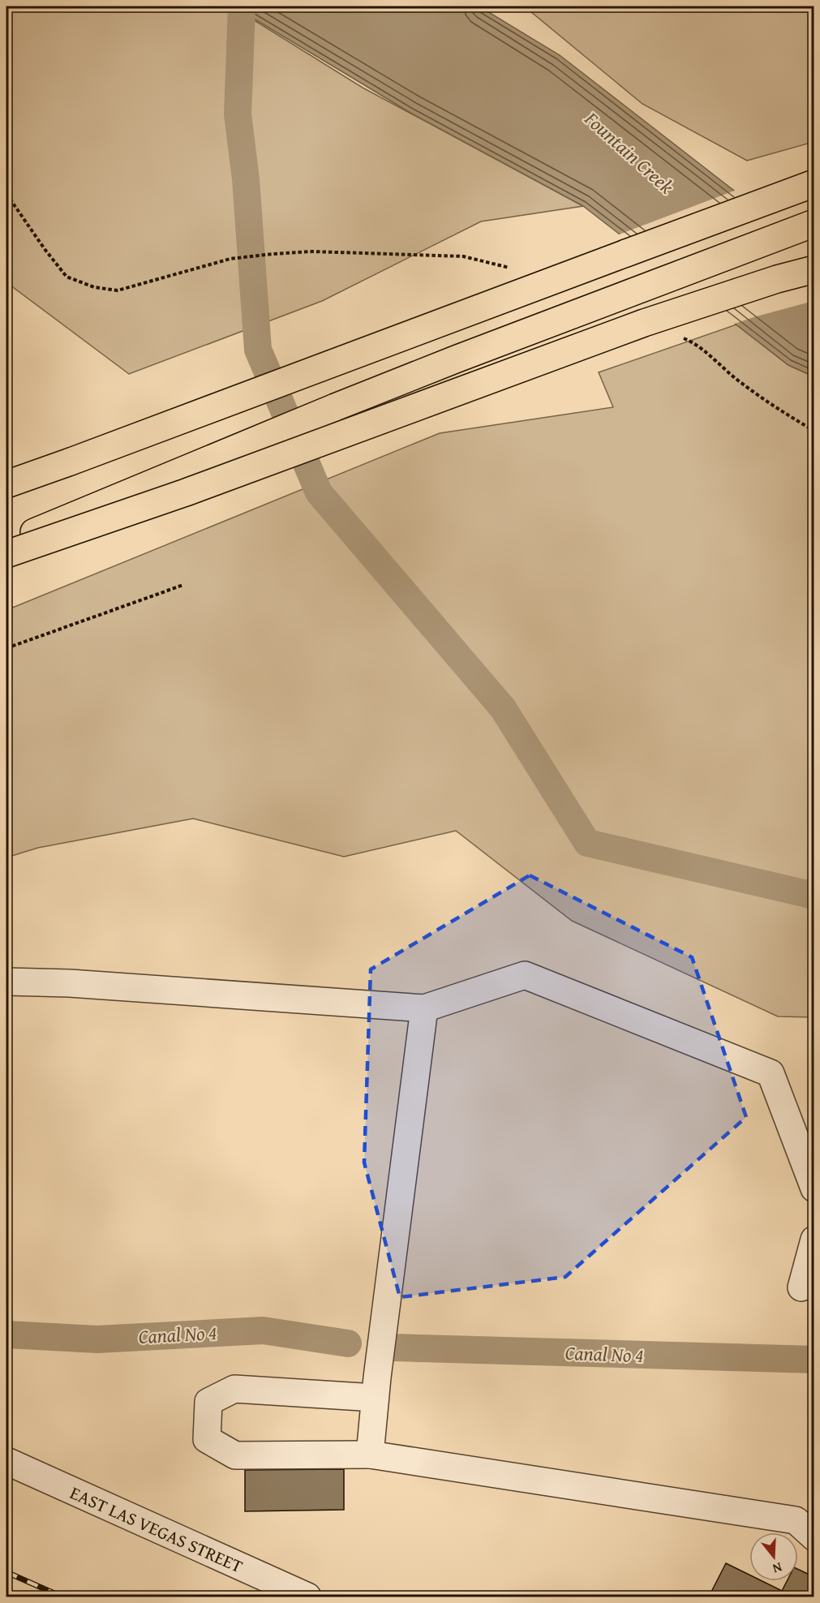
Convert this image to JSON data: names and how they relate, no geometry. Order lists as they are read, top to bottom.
{
  "streets": {
    "street": ["EAST LAS VEGAS STREET"]
  },
  "water": ["Fountain Creek", "Canal No 4"],
  "north": "bottom"
}
